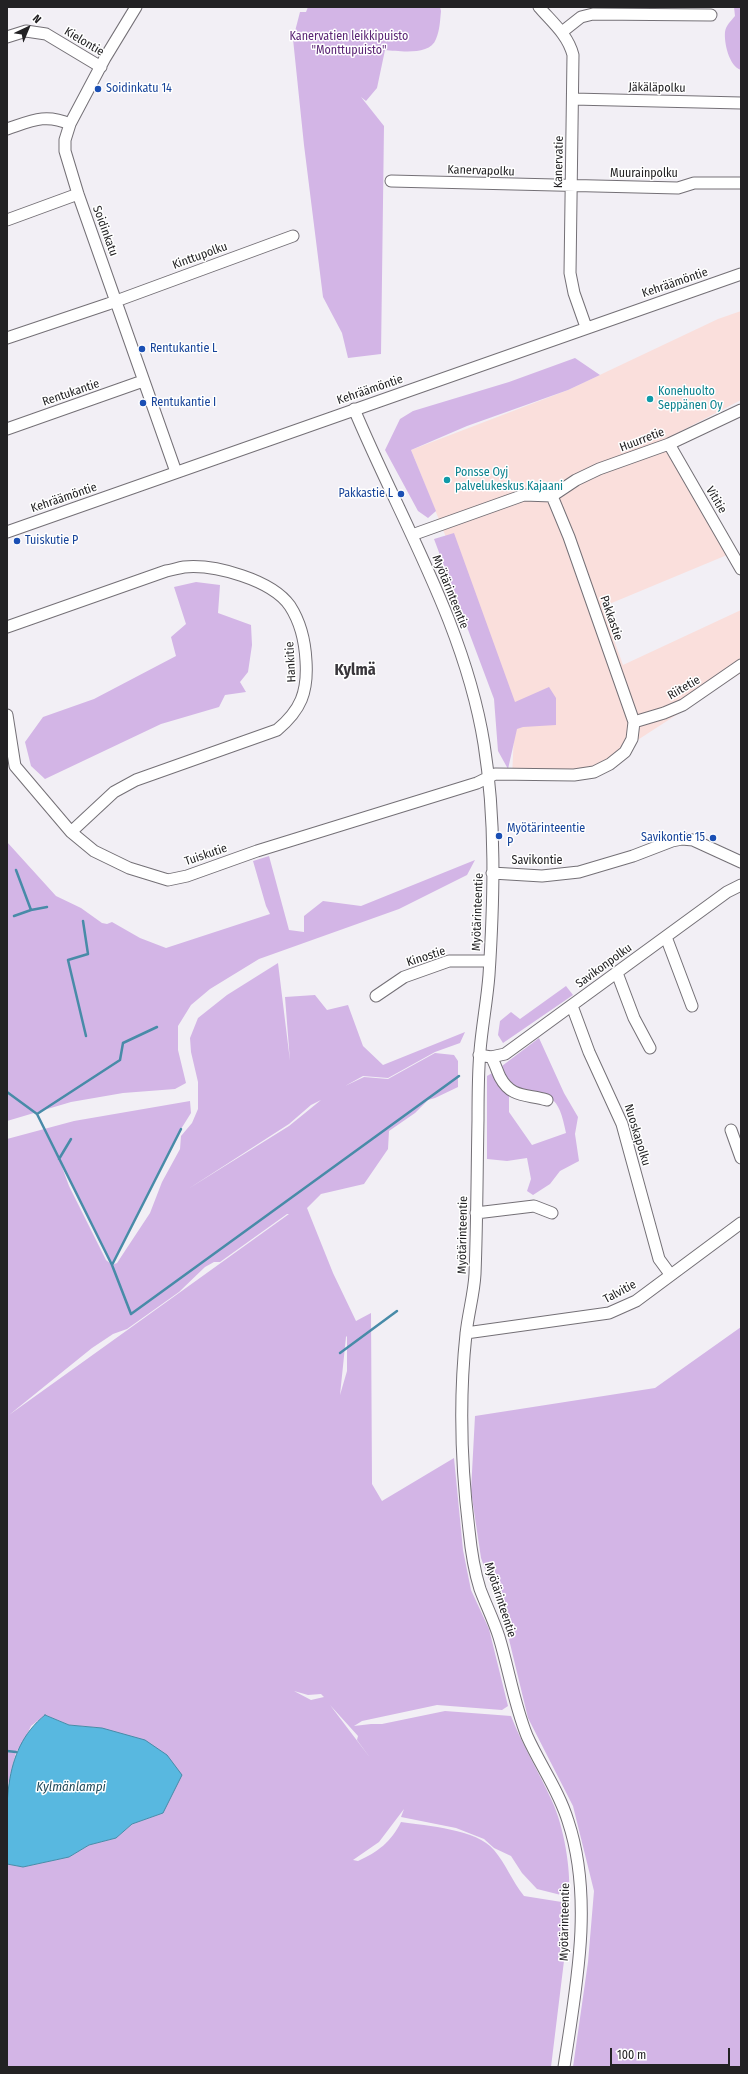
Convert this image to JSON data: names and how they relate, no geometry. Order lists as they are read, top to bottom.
{
  "streets": {
    "street": [
      "Kielontie",
      "Jäkäläpolku",
      "Kanervatie",
      "Kanervapolku",
      "Muurainpolku",
      "Soidinkatu",
      "Kinttupolku",
      "Kehräämöntie",
      "Rentukantie",
      "Huurretie",
      "Vititie",
      "Myötärinteentie",
      "Pakkastie",
      "Hankitie",
      "Riitetie",
      "Tuiskutie",
      "Savikontie",
      "Kinostie",
      "Savikonpolku",
      "Nuoskapolku",
      "Talvitie"
    ]
  },
  "crossings": [
    ["Kielontie", "Soidinkatu"],
    ["Jäkäläpolku", "Kanervatie"],
    ["Kanervatie", "Kanervapolku"],
    ["Kanervatie", "Muurainpolku"],
    ["Kanervatie", "Kehräämöntie"],
    ["Kanervapolku", "Muurainpolku"],
    ["Soidinkatu", "Kinttupolku"],
    ["Soidinkatu", "Kehräämöntie"],
    ["Soidinkatu", "Rentukantie"],
    ["Kehräämöntie", "Myötärinteentie"],
    ["Huurretie", "Vititie"],
    ["Huurretie", "Pakkastie"],
    ["Myötärinteentie", "Pakkastie"],
    ["Myötärinteentie", "Tuiskutie"],
    ["Myötärinteentie", "Savikontie"],
    ["Myötärinteentie", "Kinostie"],
    ["Myötärinteentie", "Savikonpolku"],
    ["Myötärinteentie", "Talvitie"],
    ["Pakkastie", "Riitetie"],
    ["Pakkastie", "Tuiskutie"],
    ["Hankitie", "Tuiskutie"],
    ["Savikonpolku", "Nuoskapolku"],
    ["Nuoskapolku", "Talvitie"]
  ],
  "districts": ["Kylmä"],
  "water": ["Kylmänlampi"],
  "parks": ["Kanervatien leikkipuisto \"Monttupuisto\""],
  "places": [
    "Soidinkatu 14",
    "Rentukantie L",
    "Konehuolto Seppänen Oy",
    "Rentukantie I",
    "Ponsse Oyj palvelukeskus Kajaani",
    "Pakkastie L",
    "Tuiskutie P",
    "Myötärinteentie P",
    "Savikontie 15"
  ],
  "scale_bar": "100 m",
  "north": "top right"
}
